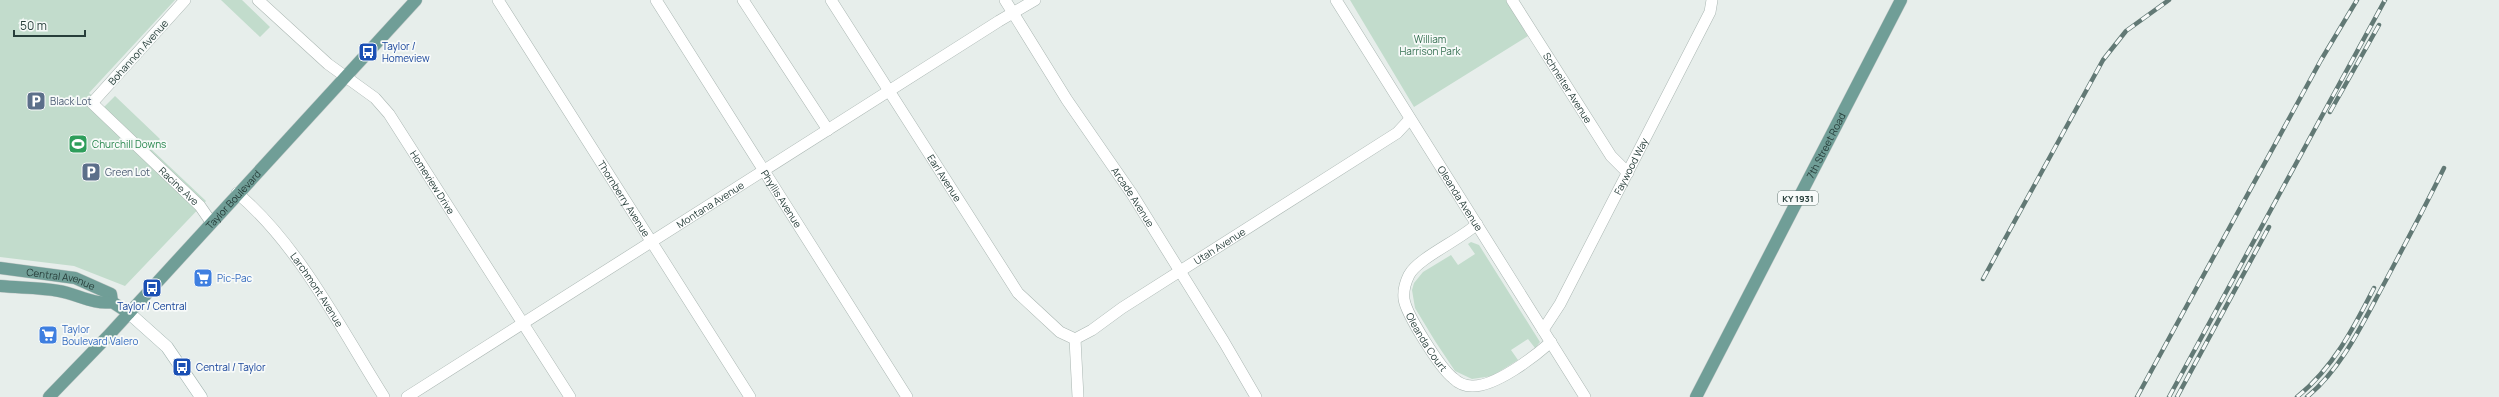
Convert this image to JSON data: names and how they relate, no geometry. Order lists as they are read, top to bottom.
{
  "streets": {
    "main road": [
      "7th Street Road",
      "Taylor Boulevard",
      "KY 1931",
      "Central Avenue"
    ],
    "street": [
      "Bohannon Avenue",
      "Schneiter Avenue",
      "Faywood Way",
      "Earl Avenue",
      "Homeview Drive",
      "Racine Ave",
      "Arcade Avenue",
      "Phyllis Avenue",
      "Thornberry Avenue",
      "Oleanda Avenue",
      "Montana Avenue",
      "Utah Avenue",
      "Larchmont Avenue",
      "Oleanda Court"
    ]
  },
  "crossings": [
    ["Bohannon Avenue", "Racine Ave"],
    ["Schneiter Avenue", "Faywood Way"],
    ["Faywood Way", "Oleanda Avenue"],
    ["Earl Avenue", "Montana Avenue"],
    ["Earl Avenue", "Utah Avenue"],
    ["Homeview Drive", "Taylor Boulevard"],
    ["Homeview Drive", "Montana Avenue"],
    ["Racine Ave", "Taylor Boulevard"],
    ["Arcade Avenue", "Montana Avenue"],
    ["Arcade Avenue", "Utah Avenue"],
    ["Taylor Boulevard", "Central Avenue"],
    ["Taylor Boulevard", "Larchmont Avenue"],
    ["Phyllis Avenue", "Montana Avenue"],
    ["Thornberry Avenue", "Montana Avenue"],
    ["Oleanda Avenue", "Utah Avenue"],
    ["Oleanda Avenue", "Oleanda Court"]
  ],
  "parks": ["William Harrison Park"],
  "places": {
    "bus stop": ["Taylor / Homeview", "Taylor / Central", "Central / Taylor"],
    "parking": ["Black Lot", "Green Lot"],
    "sports": ["Churchill Downs"],
    "supermarket": ["Pic-Pac", "Taylor Boulevard Valero"]
  },
  "scale_bar": "50 m"
}
